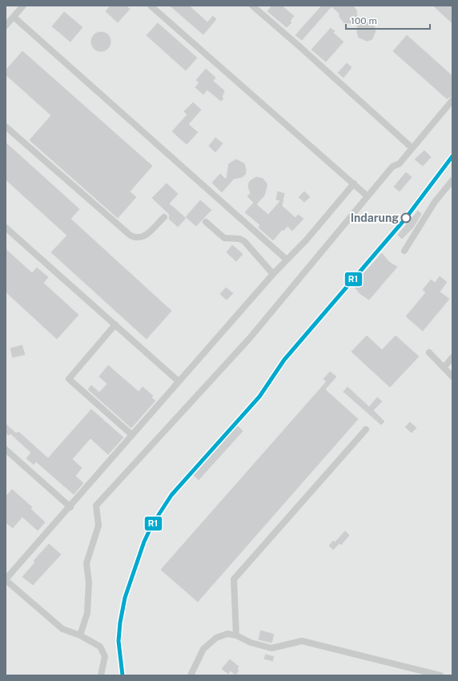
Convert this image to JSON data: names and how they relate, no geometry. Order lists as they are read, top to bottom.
{
  "places": ["Indarung"],
  "lines": ["transit line R1"],
  "scale_bar": "100 m"
}
